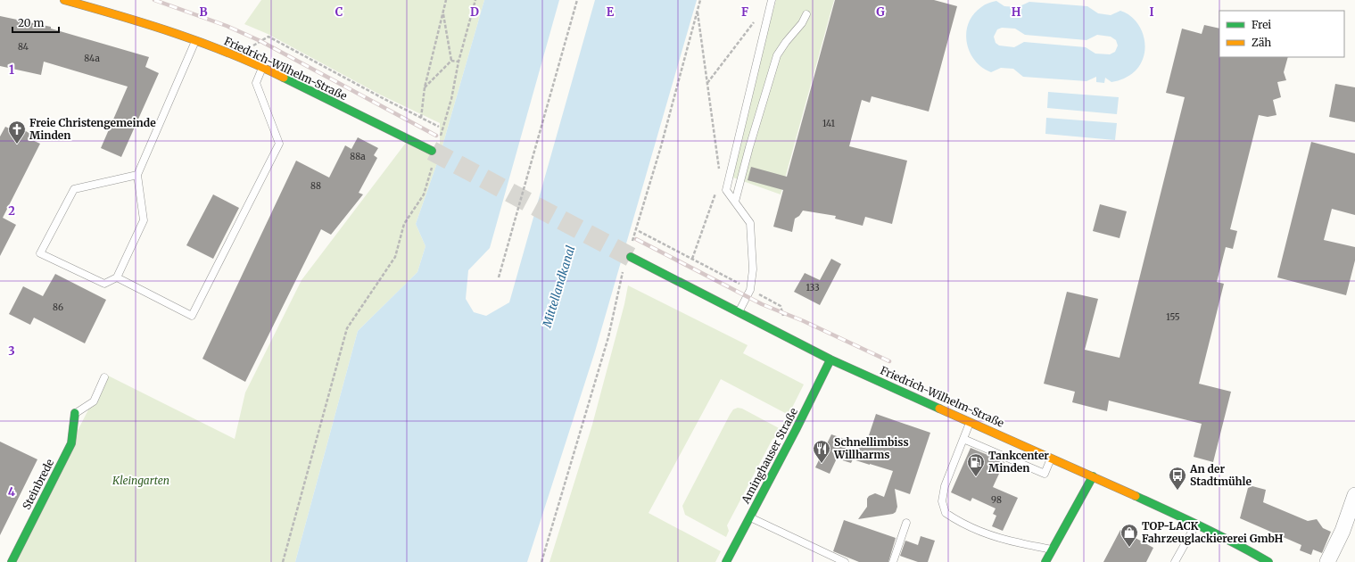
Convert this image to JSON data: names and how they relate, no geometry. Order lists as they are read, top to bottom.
{
  "streets": {
    "street": ["Friedrich-Wilhelm-Straße", "Aminghauser Straße", "Steinbrede"]
  },
  "crossings": [
    ["Friedrich-Wilhelm-Straße", "Aminghauser Straße"]
  ],
  "water": ["Mittellandkanal"],
  "parks": ["Kleingarten"],
  "places": {
    "church": ["Freie Christengemeinde Minden"],
    "restaurant": ["Schnellimbiss Willharms"],
    "fuel station": ["Tankcenter Minden"],
    "bus stop": ["An der Stadtmühle"],
    "shop": ["TOP-LACK Fahrzeuglackiererei GmbH"]
  },
  "house_numbers": [
    "84",
    "84a",
    "141",
    "88a",
    "88",
    "133",
    "86",
    "155",
    "98"
  ],
  "legend": ["Frei", "Zäh"],
  "scale_bar": "20 m",
  "grid": {
    "columns": [
      "B",
      "C",
      "D",
      "E",
      "F",
      "G",
      "H",
      "I"
    ],
    "rows": [
      "1",
      "2",
      "3",
      "4"
    ]
  }
}
